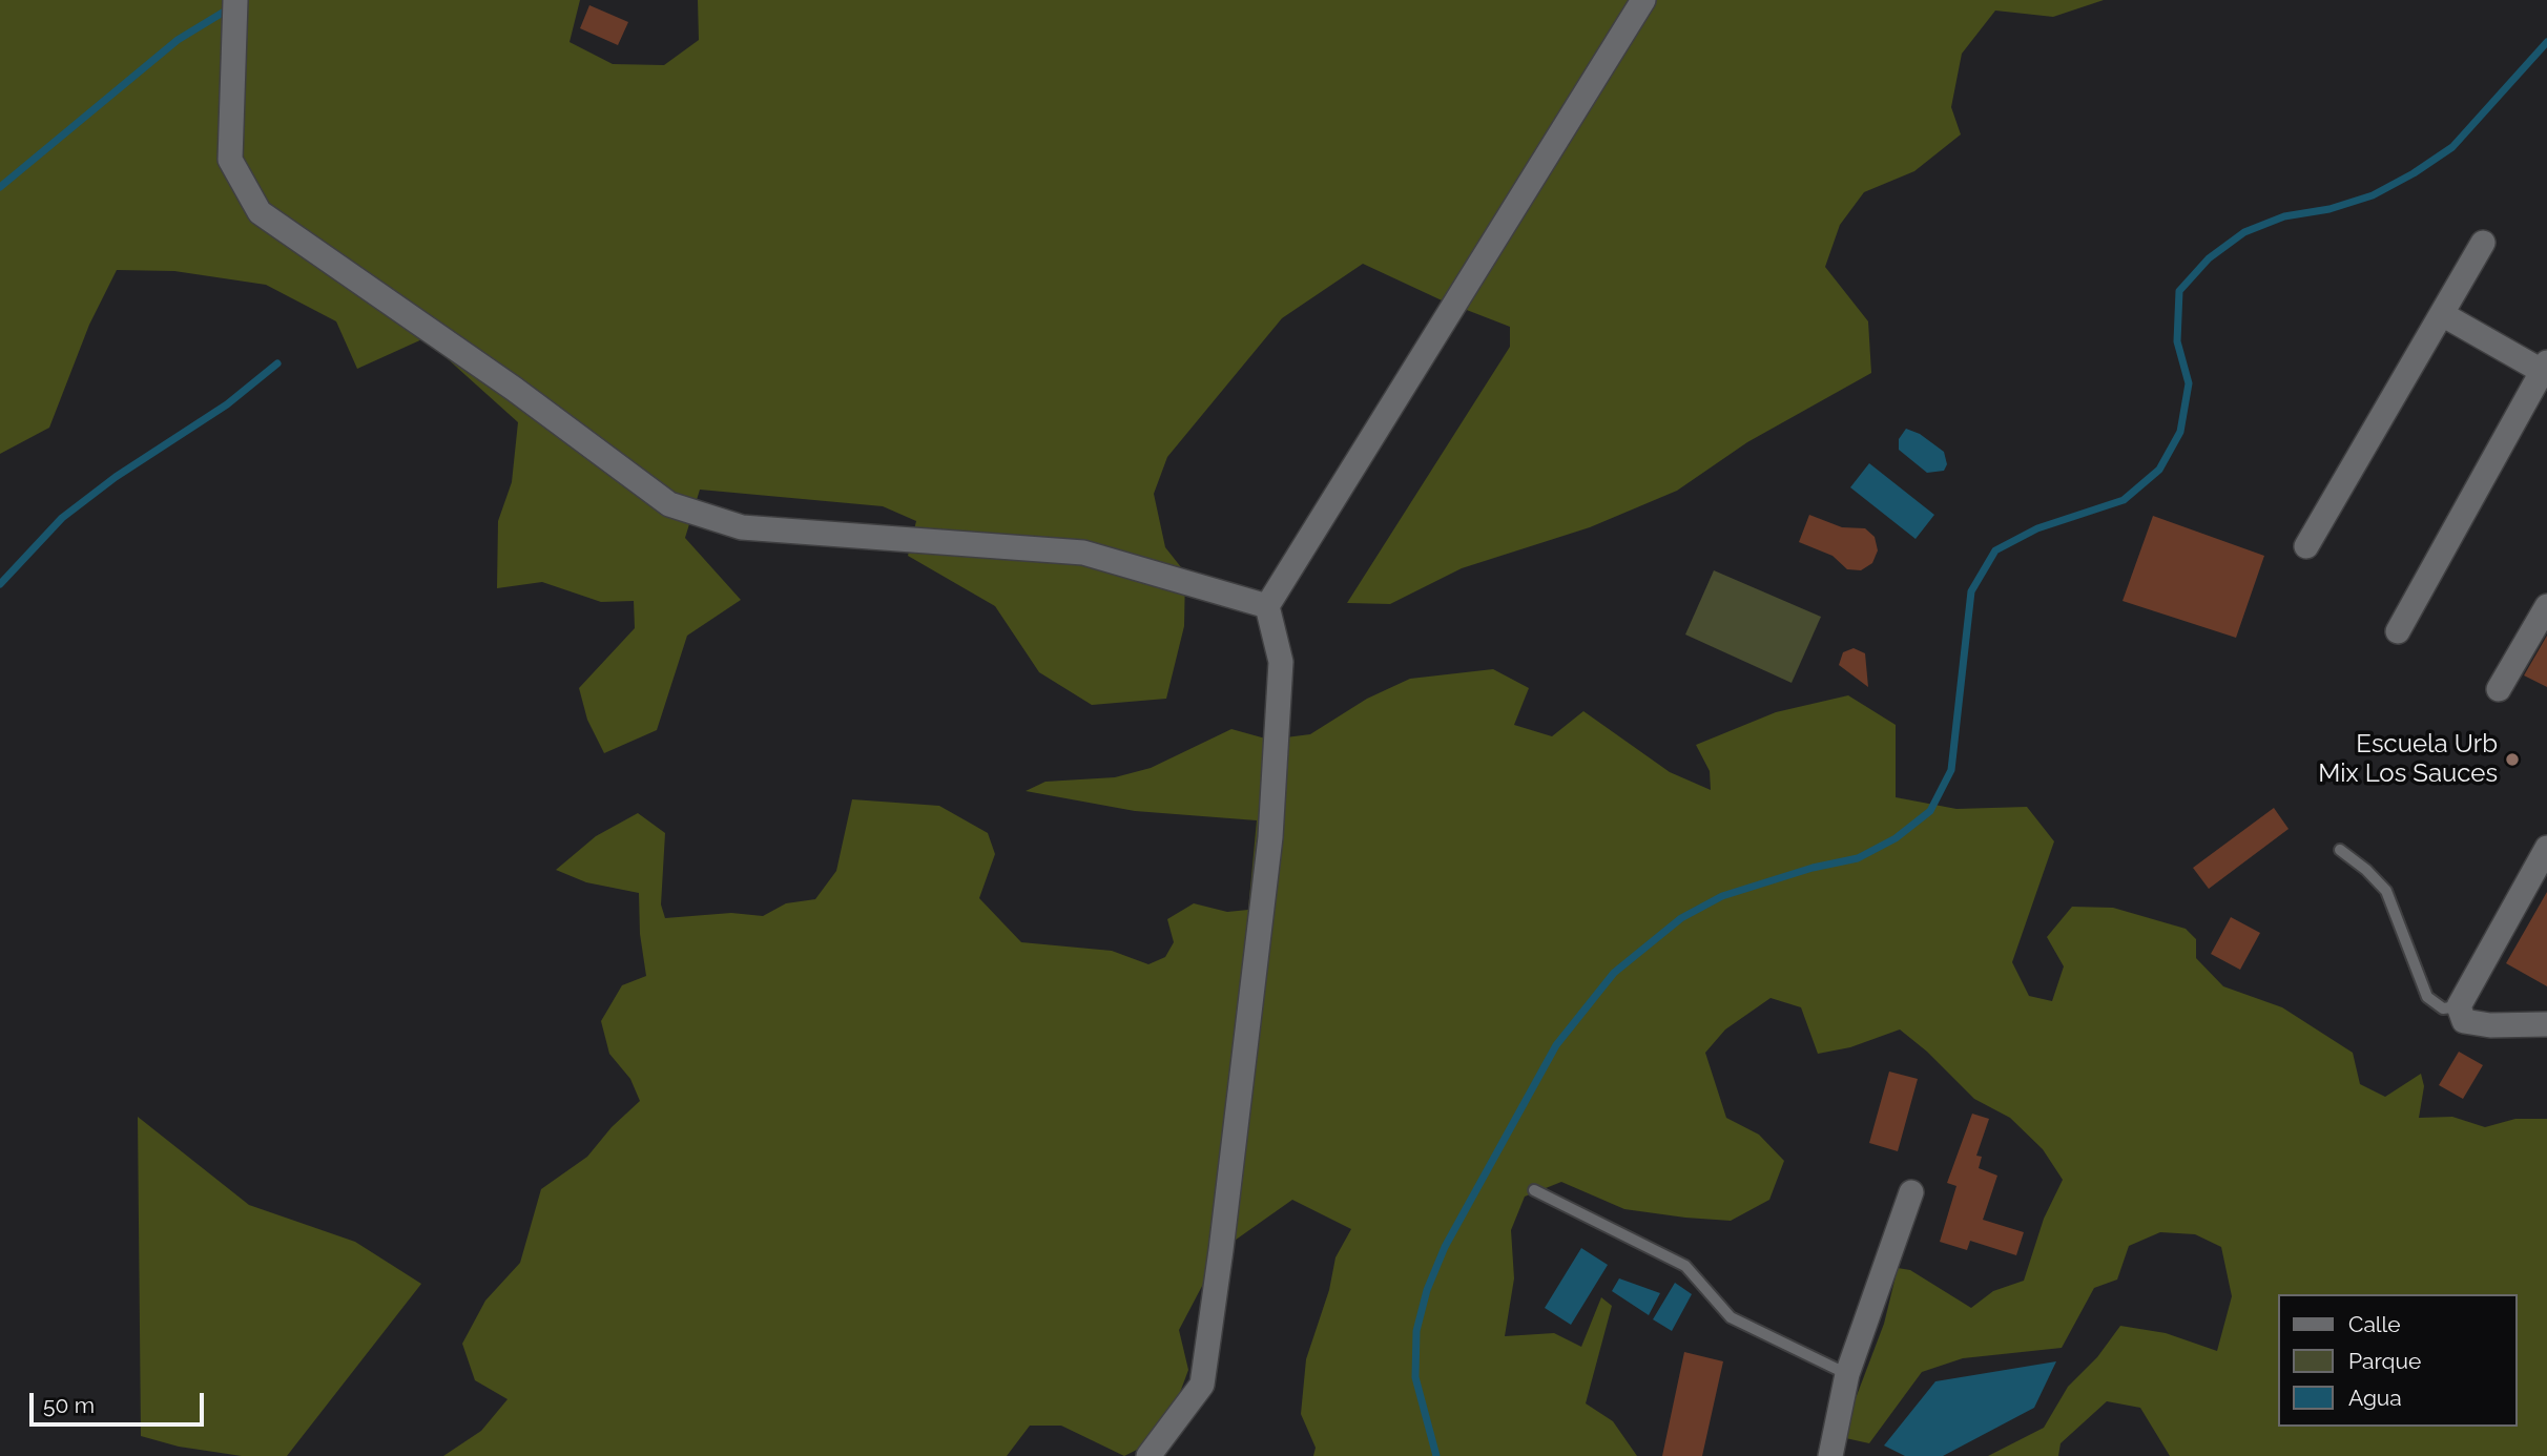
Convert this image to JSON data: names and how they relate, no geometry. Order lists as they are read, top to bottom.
{
  "places": ["Escuela Urb Mix Los Sauces"],
  "legend": ["Calle", "Parque", "Agua"],
  "scale_bar": "50 m"
}
